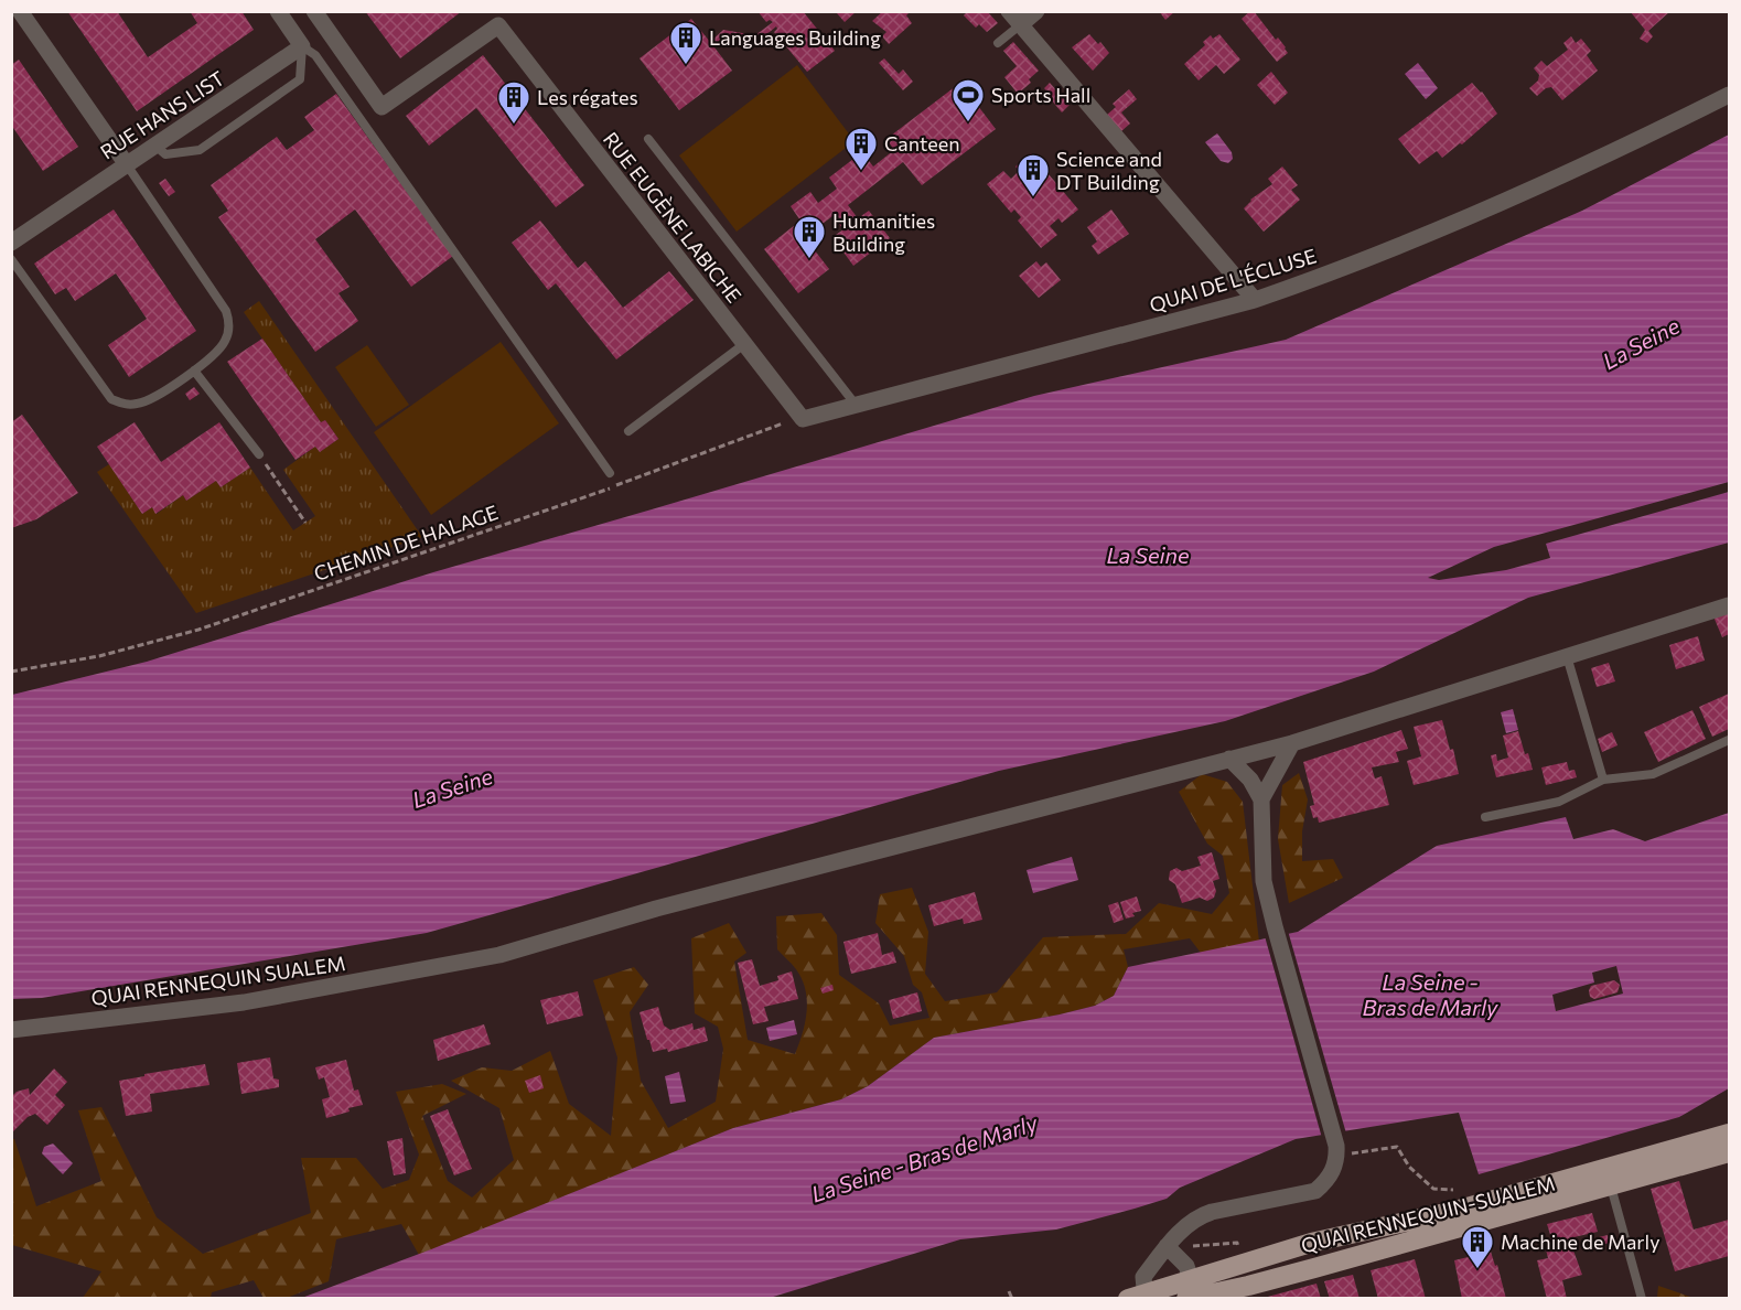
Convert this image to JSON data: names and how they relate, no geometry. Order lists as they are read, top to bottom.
{
  "streets": {
    "main road": ["QUAI RENNEQUIN-SUALEM"],
    "street": [
      "RUE HANS LIST",
      "RUE EUGÈNE LABICHE",
      "QUAI DE L'ÉCLUSE",
      "QUAI RENNEQUIN SUALEM"
    ],
    "path": ["CHEMIN DE HALAGE"]
  },
  "crossings": [
    ["RUE EUGÈNE LABICHE", "QUAI DE L'ÉCLUSE"],
    ["RUE EUGÈNE LABICHE", "CHEMIN DE HALAGE"],
    ["QUAI DE L'ÉCLUSE", "CHEMIN DE HALAGE"]
  ],
  "water": ["La Seine", "La Seine - Bras de Marly"],
  "places": {
    "building": [
      "Languages Building",
      "Les régates",
      "Canteen",
      "Science and DT Building",
      "Humanities Building",
      "Machine de Marly"
    ],
    "sports": ["Sports Hall"]
  }
}
